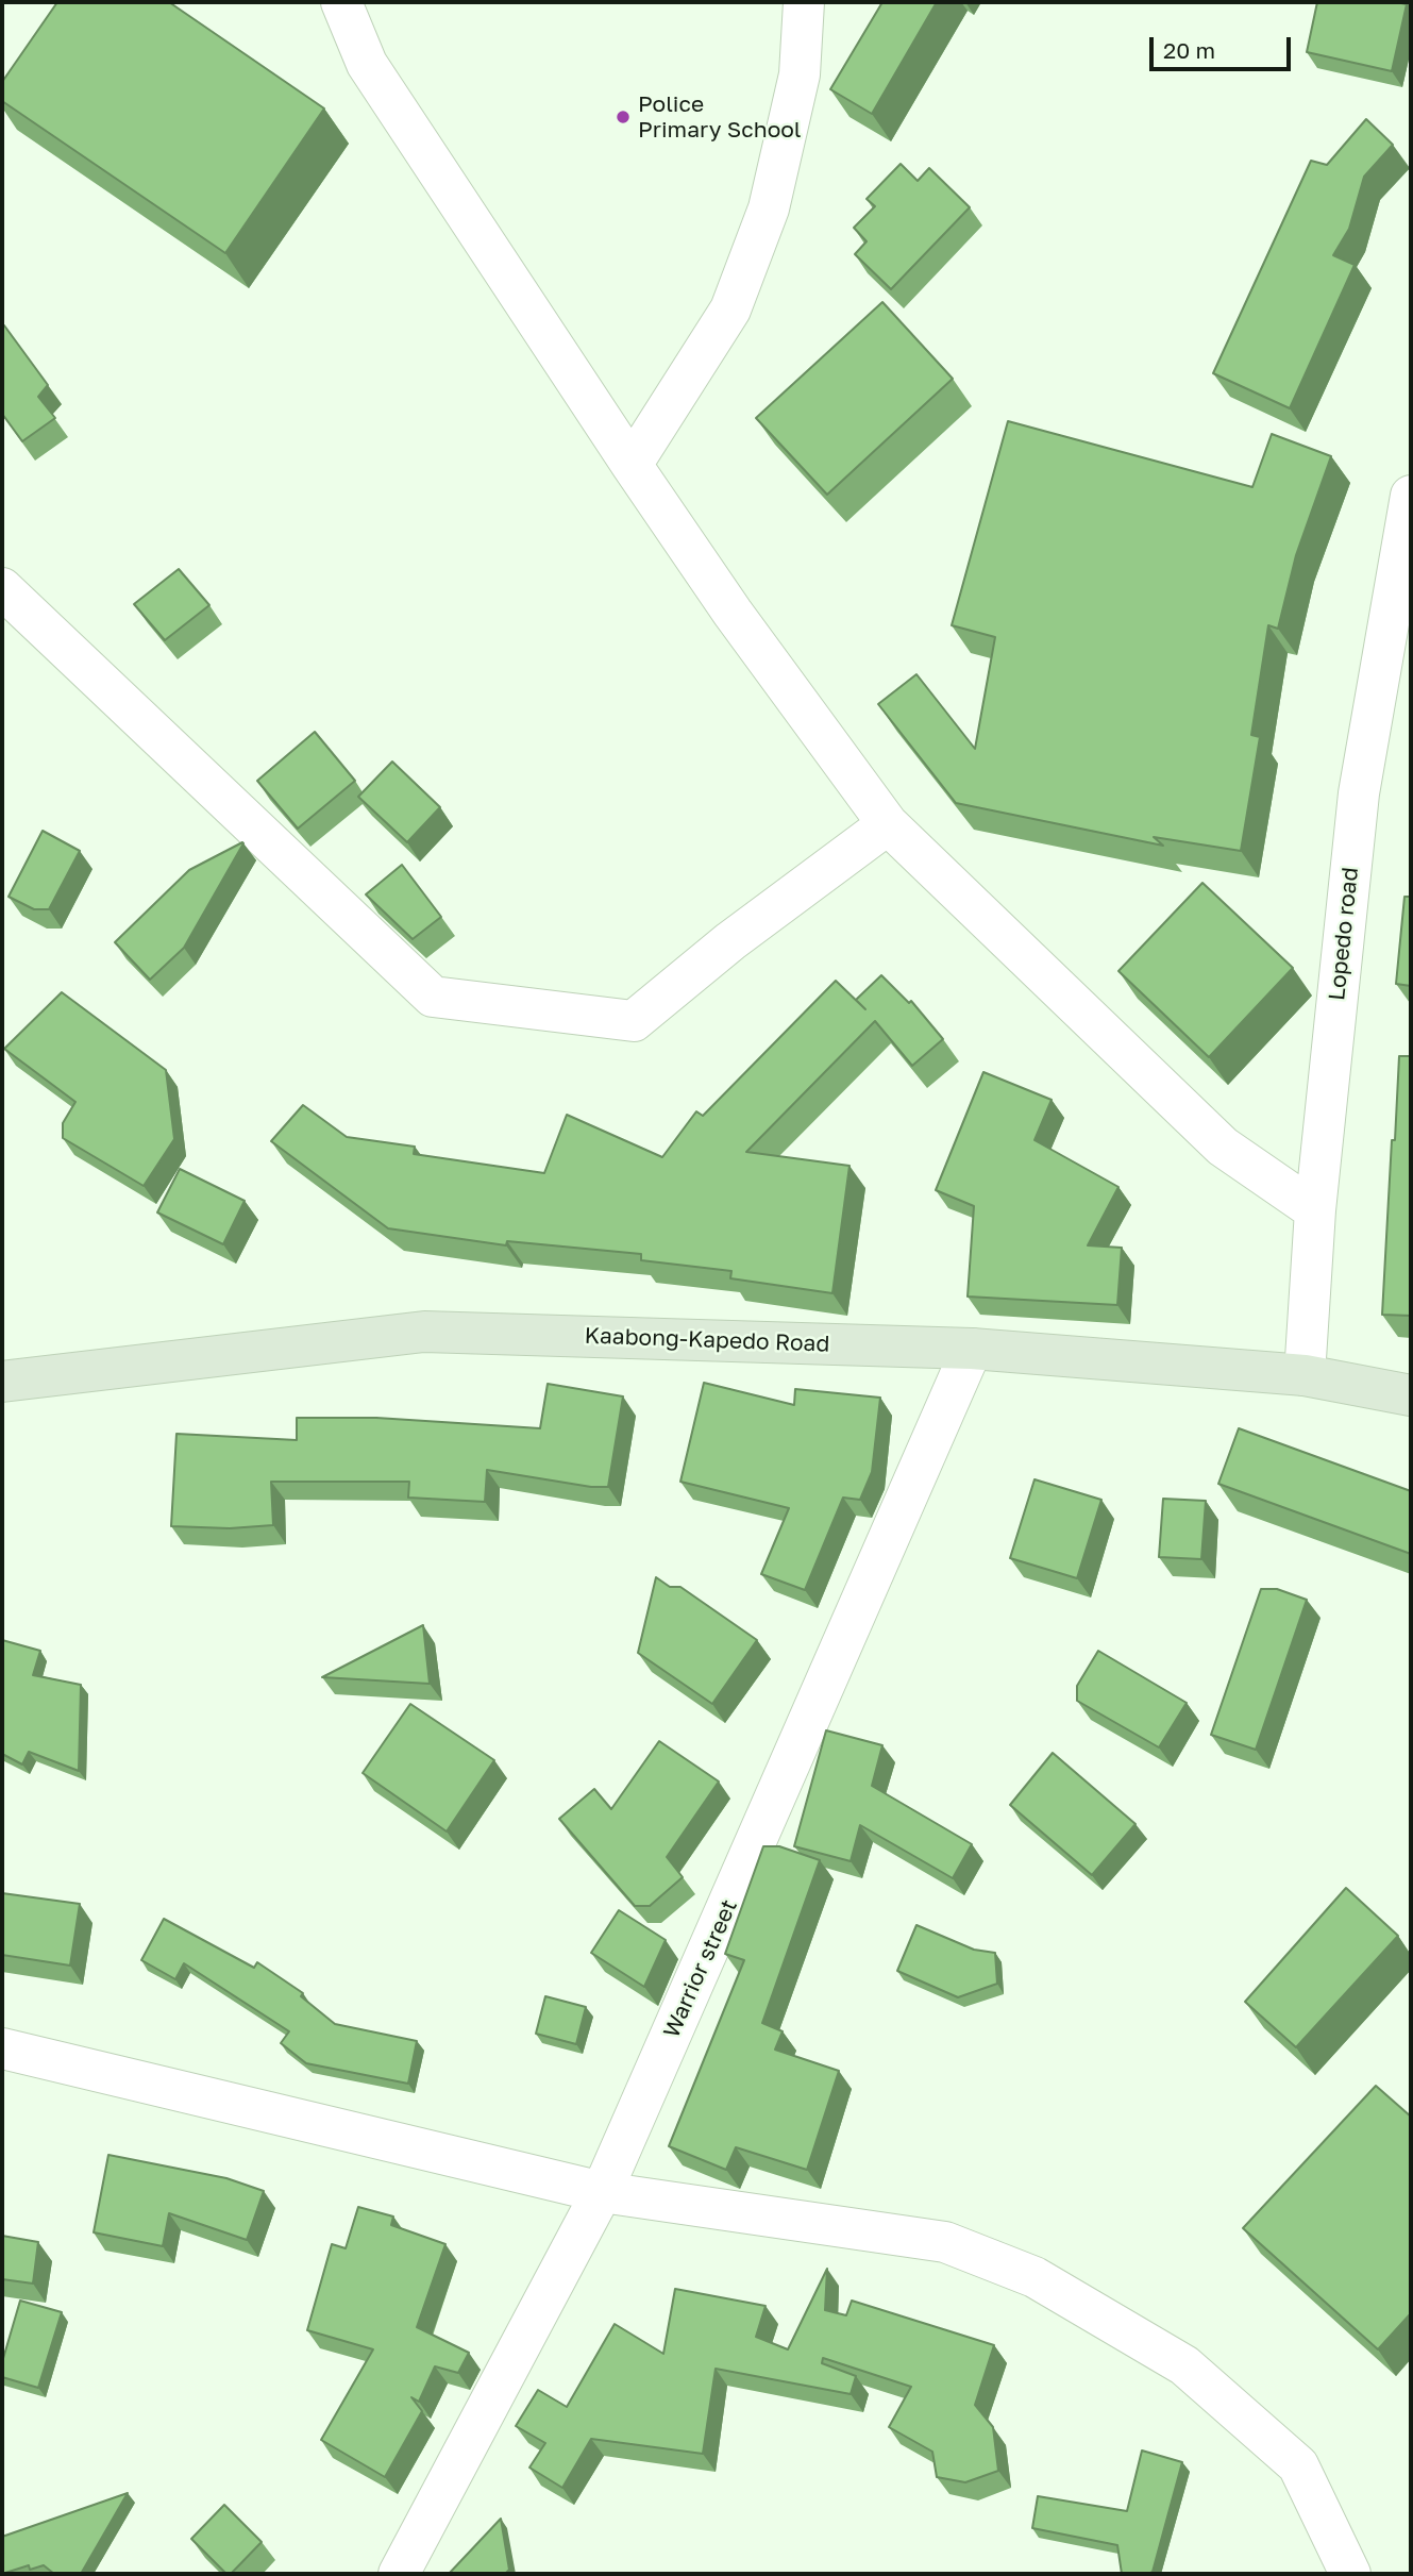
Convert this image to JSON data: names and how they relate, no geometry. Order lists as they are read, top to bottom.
{
  "streets": {
    "main road": ["Kaabong-Kapedo Road"],
    "street": ["Lopedo road", "Warrior street"]
  },
  "crossings": [
    ["Lopedo road", "Kaabong-Kapedo Road"],
    ["Kaabong-Kapedo Road", "Warrior street"]
  ],
  "places": ["Police Primary School"],
  "scale_bar": "20 m"
}
